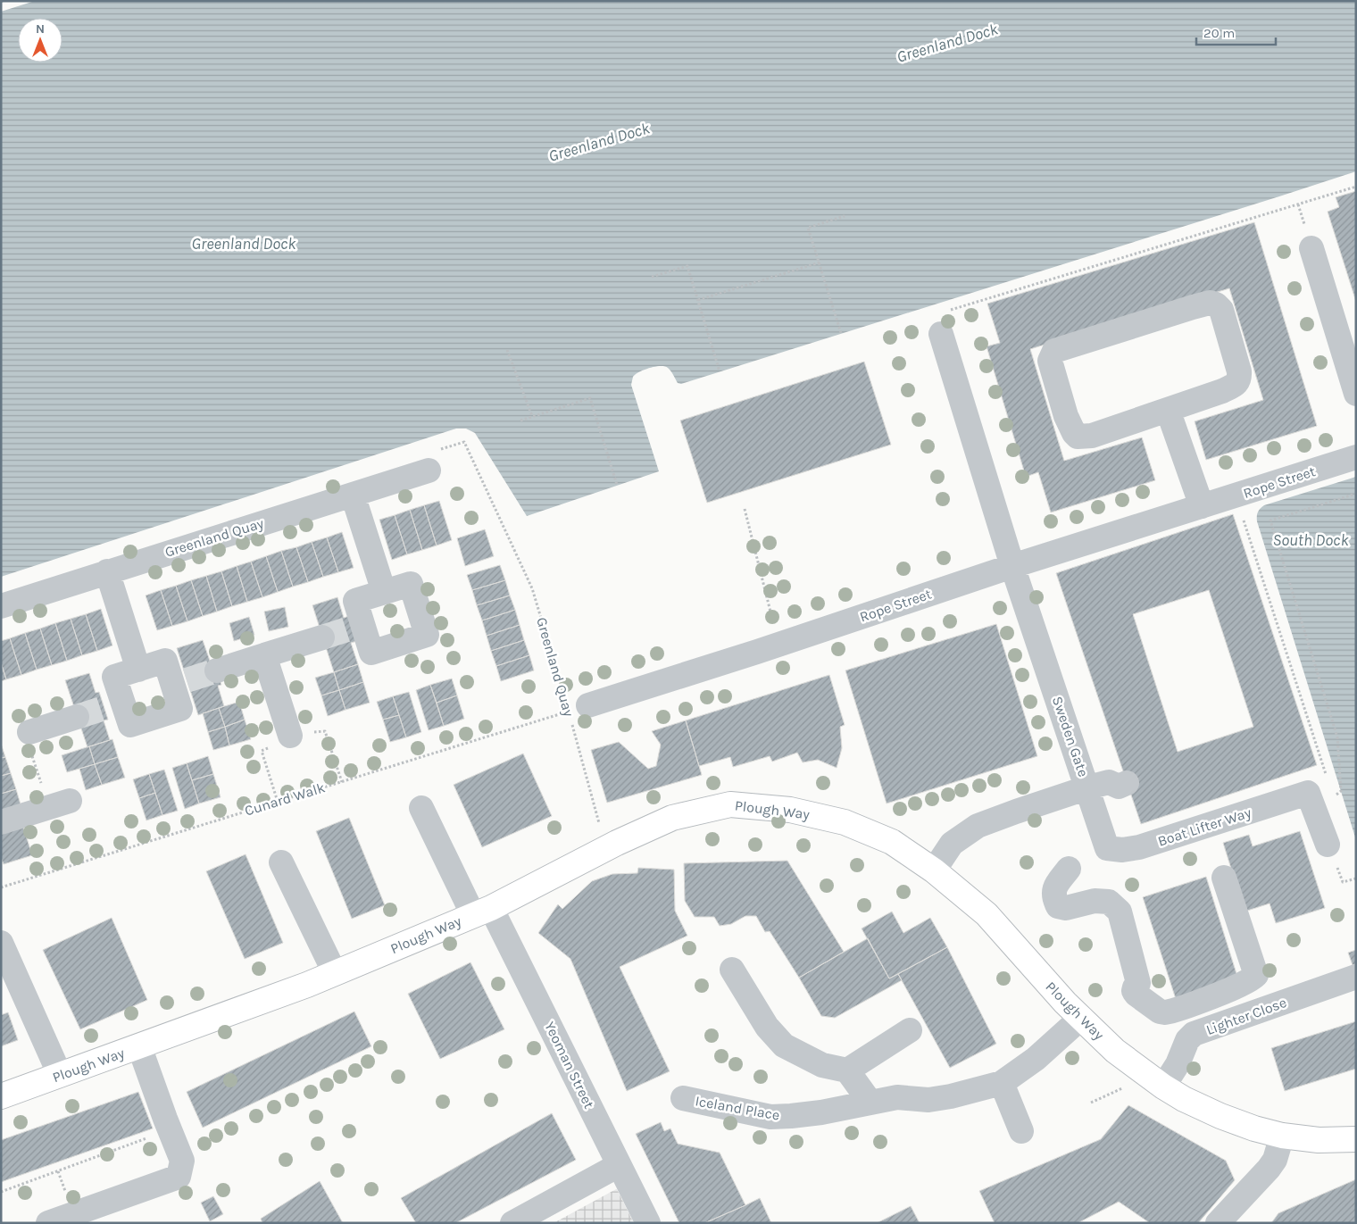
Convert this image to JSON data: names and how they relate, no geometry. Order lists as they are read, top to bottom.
{
  "streets": {
    "main road": ["Plough Way"],
    "street": [
      "Rope Street",
      "Greenland Quay",
      "Sweden Gate",
      "Boat Lifter Way",
      "Lighter Close",
      "Yeoman Street",
      "Iceland Place"
    ],
    "path": ["Cunard Walk"]
  },
  "crossings": [
    ["Rope Street", "Greenland Quay"],
    ["Rope Street", "Sweden Gate"],
    ["Rope Street", "Cunard Walk"],
    ["Greenland Quay", "Cunard Walk"],
    ["Greenland Quay", "Plough Way"],
    ["Sweden Gate", "Plough Way"],
    ["Sweden Gate", "Boat Lifter Way"],
    ["Plough Way", "Lighter Close"],
    ["Plough Way", "Yeoman Street"],
    ["Plough Way", "Iceland Place"]
  ],
  "water": ["Greenland Dock", "South Dock"],
  "scale_bar": "20 m",
  "north": "top"
}
